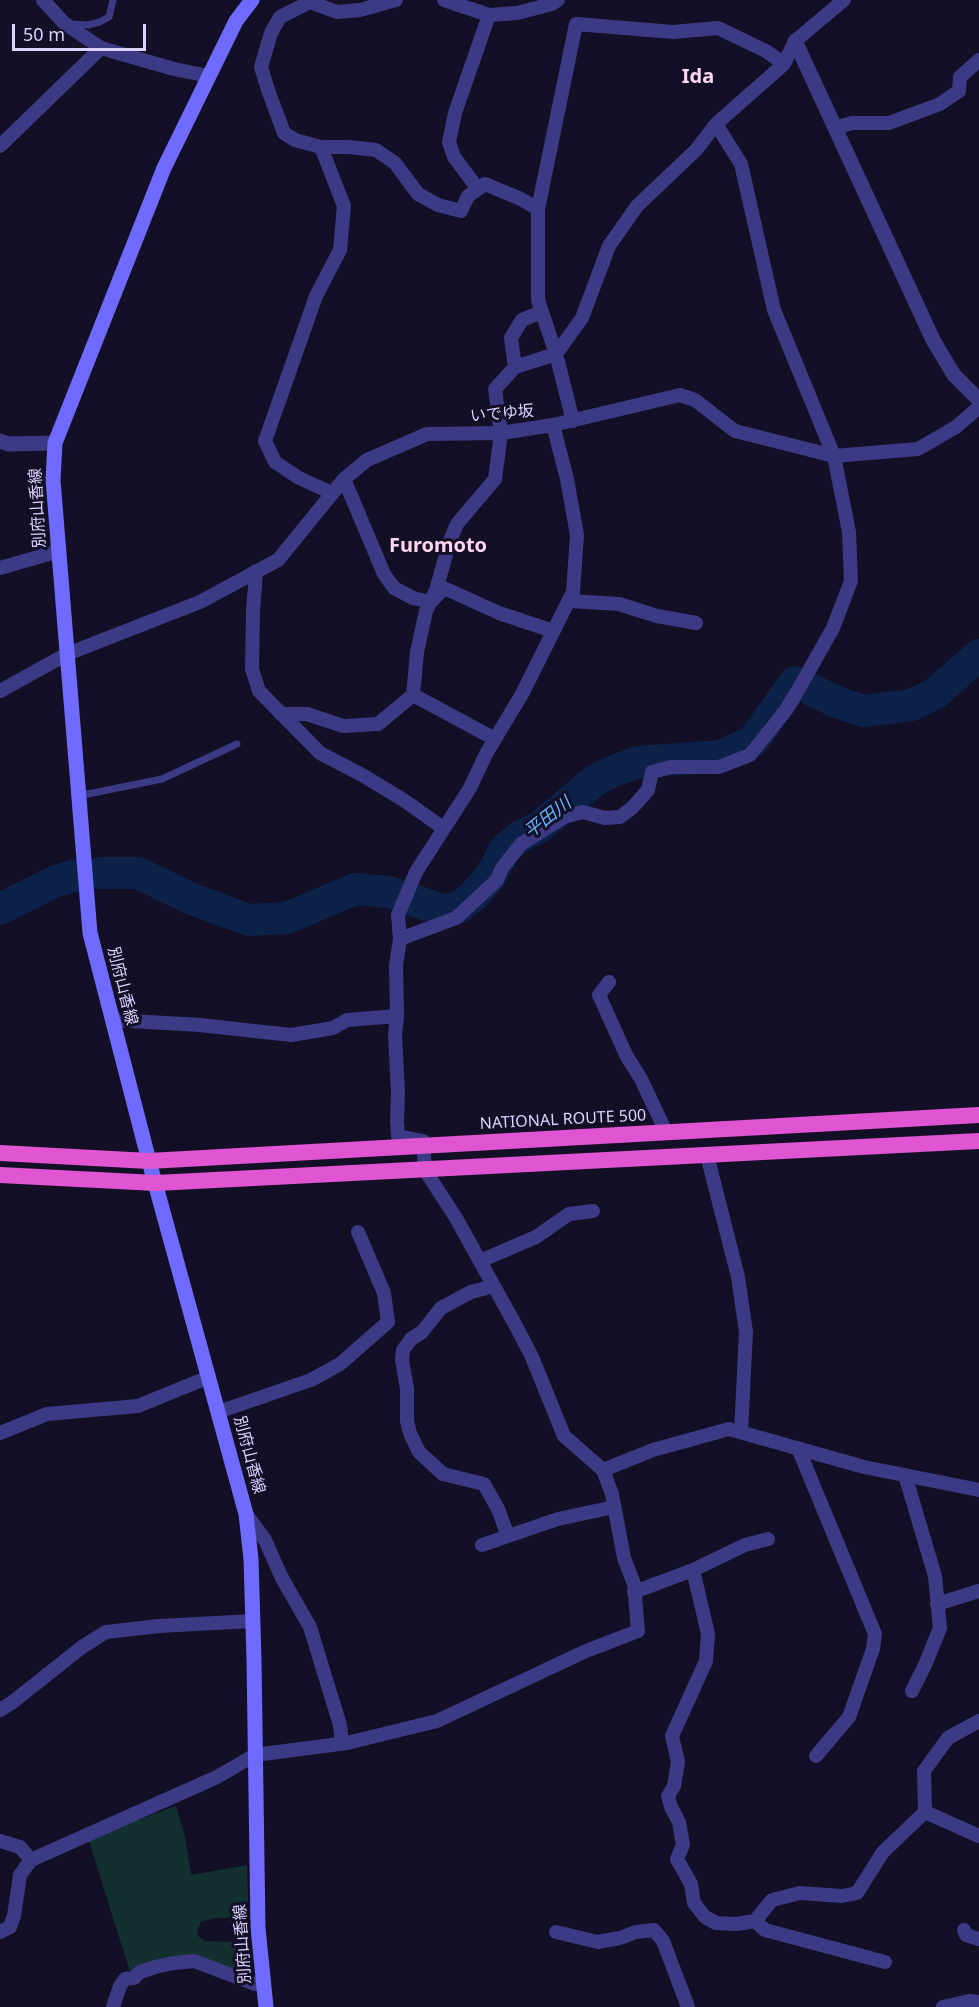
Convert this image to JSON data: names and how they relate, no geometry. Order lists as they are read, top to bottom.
{
  "streets": {
    "highway": ["NATIONAL ROUTE 500"],
    "main road": ["別府山香線"],
    "street": ["いでゆ坂"]
  },
  "crossings": [
    ["いでゆ坂", "別府山香線"],
    ["別府山香線", "NATIONAL ROUTE 500"]
  ],
  "districts": ["Ida", "Furomoto"],
  "water": ["平田川"],
  "scale_bar": "50 m"
}
